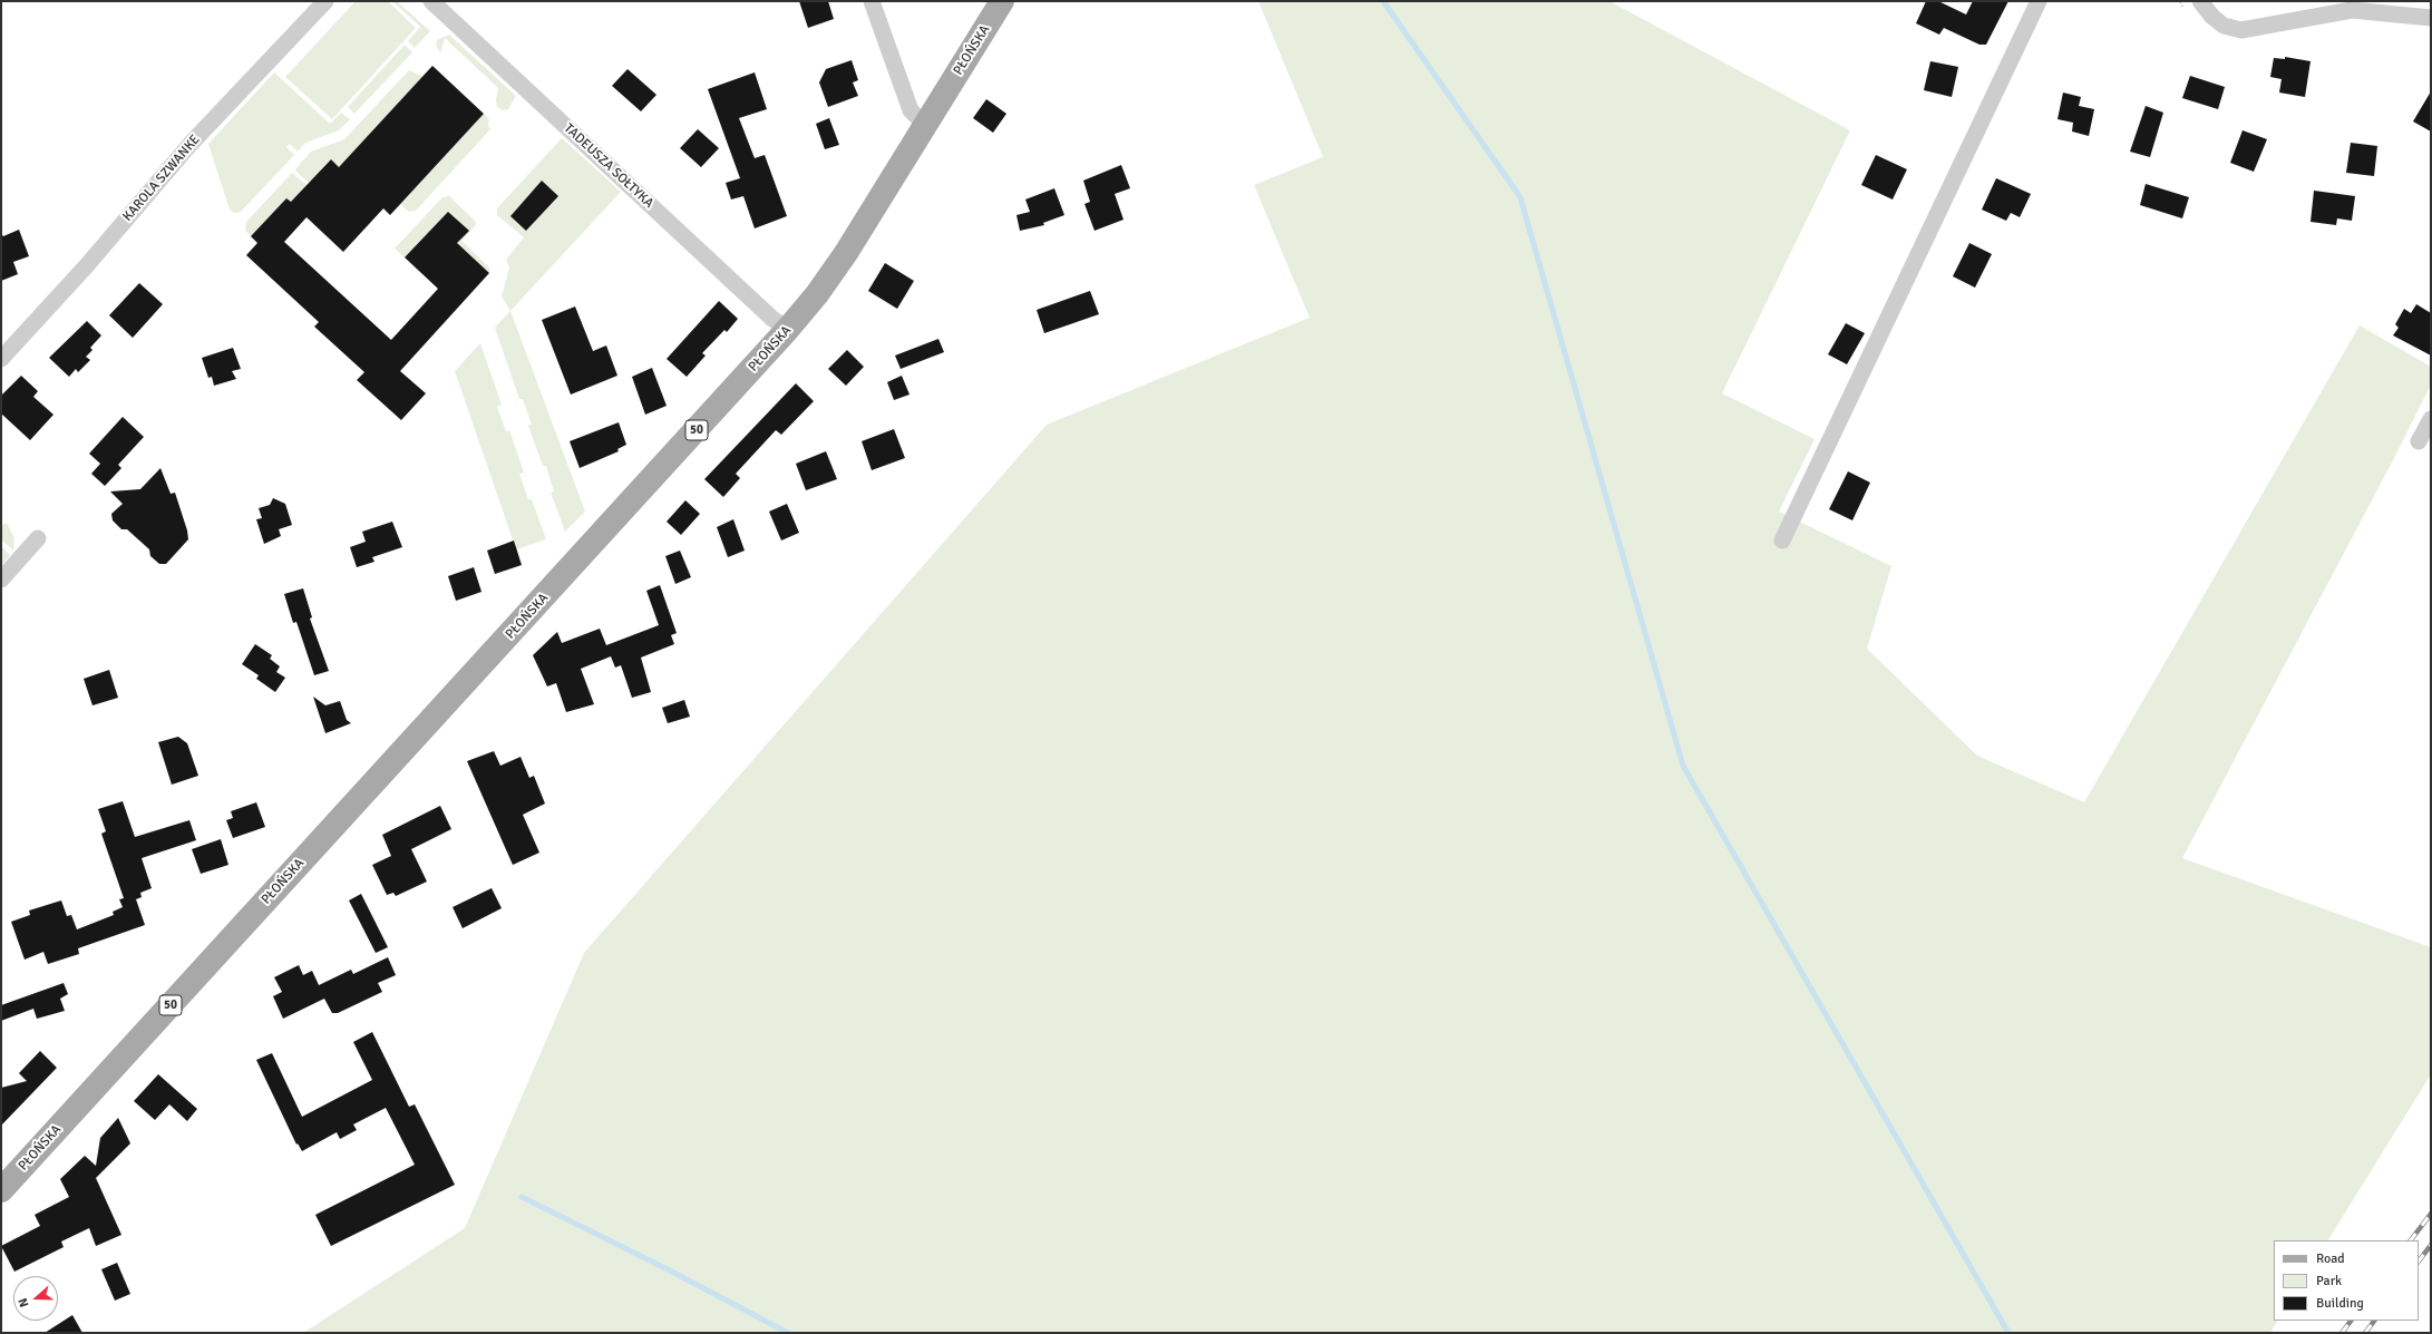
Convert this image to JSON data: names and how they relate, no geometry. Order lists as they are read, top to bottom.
{
  "streets": {
    "main road": ["PŁOŃSKA", "50"],
    "street": ["TADEUSZA SOŁTYKA", "KAROLA SZWANKE"]
  },
  "crossings": [
    ["PŁOŃSKA", "TADEUSZA SOŁTYKA"]
  ],
  "legend": ["Road", "Park", "Building"],
  "north": "left"
}
